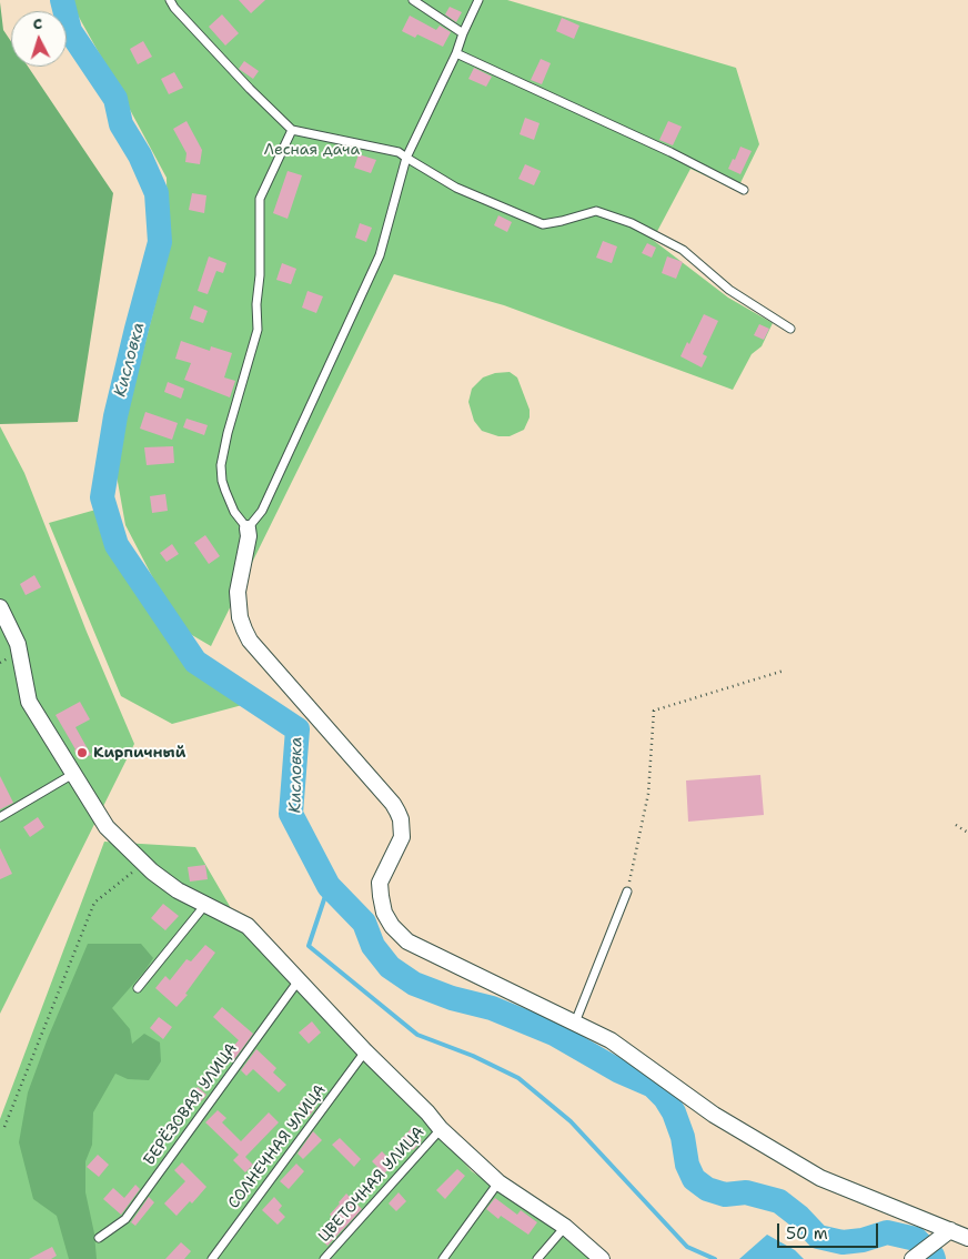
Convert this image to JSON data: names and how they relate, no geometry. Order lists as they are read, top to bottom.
{
  "streets": {
    "lane": ["БЕРЁЗОВАЯ УЛИЦА", "СОЛНЕЧНАЯ УЛИЦА", "ЦВЕТОЧНАЯ УЛИЦА"]
  },
  "water": ["Кисловка"],
  "parks": ["Лесная дача"],
  "places": ["Кирпичный"],
  "scale_bar": "50 m",
  "north": "top"
}
